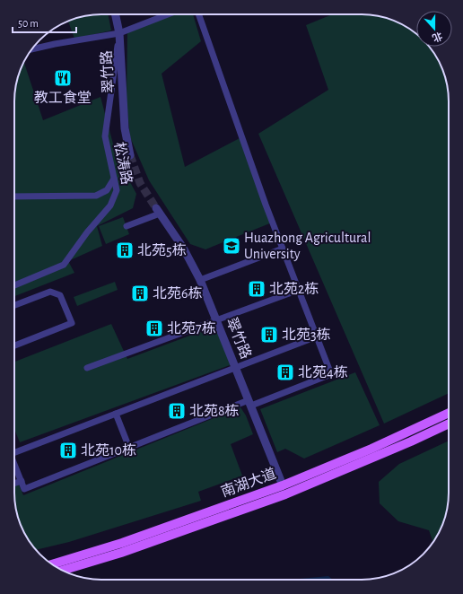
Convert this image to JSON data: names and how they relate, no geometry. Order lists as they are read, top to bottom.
{
  "streets": {
    "main road": ["南湖大道"],
    "street": ["翠竹路", "松涛路"]
  },
  "crossings": [
    ["翠竹路", "松涛路"],
    ["翠竹路", "南湖大道"]
  ],
  "places": {
    "restaurant": ["教工食堂"],
    "school or university": ["Huazhong Agricultural University"],
    "building": [
      "北苑5栋",
      "北苑2栋",
      "北苑6栋",
      "北苑7栋",
      "北苑3栋",
      "北苑4栋",
      "北苑8栋",
      "北苑10栋"
    ]
  },
  "scale_bar": "50 m",
  "north": "bottom"
}
